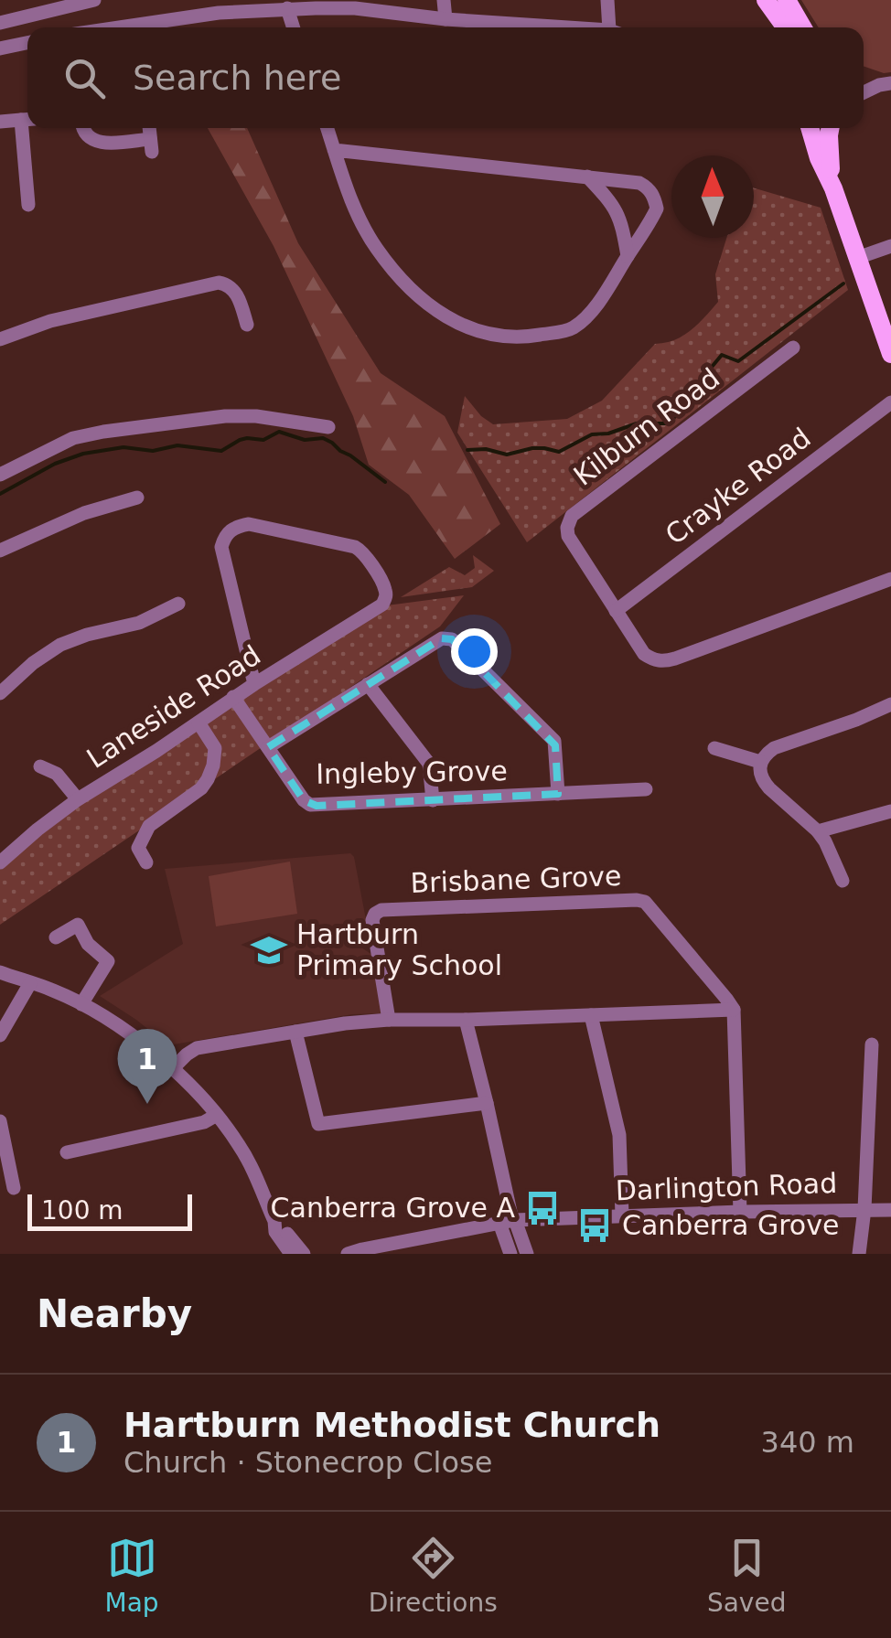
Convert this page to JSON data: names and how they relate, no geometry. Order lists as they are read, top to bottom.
{
  "streets": {
    "street": [
      "Kilburn Road",
      "Crayke Road",
      "Laneside Road",
      "Ingleby Grove",
      "Brisbane Grove",
      "Darlington Road"
    ]
  },
  "crossings": [
    ["Kilburn Road", "Crayke Road"],
    ["Laneside Road", "Ingleby Grove"]
  ],
  "places": {
    "school or university": ["Hartburn Primary School"],
    "bus stop": ["Canberra Grove A", "Canberra Grove"]
  },
  "scale_bar": "100 m",
  "north": "top",
  "page": {
    "search": "Search here",
    "pins": "1",
    "scale": "100 m",
    "heading": "Nearby",
    "list": [
      {
        "mark": "1",
        "name": "Hartburn Methodist Church",
        "note": "Church · Stonecrop Close",
        "value": "340 m"
      }
    ],
    "nav": ["Map", "Directions", "Saved"]
  }
}
